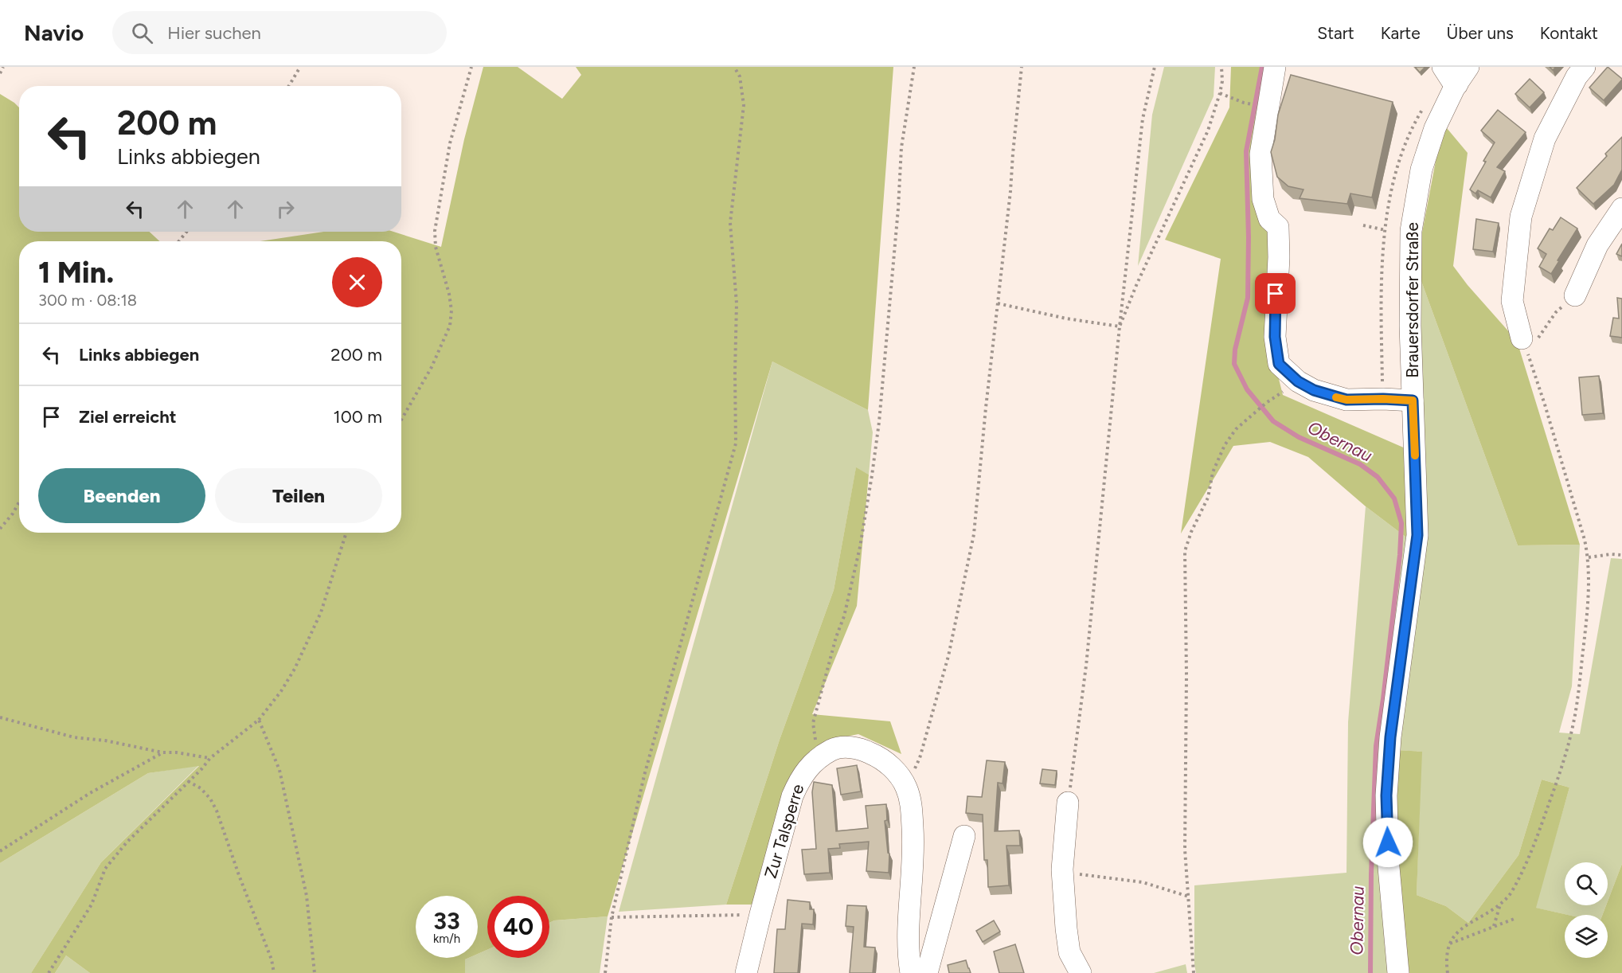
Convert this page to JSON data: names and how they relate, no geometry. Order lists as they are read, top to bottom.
{
  "streets": {
    "street": ["Brauersdorfer Straße", "Zur Talsperre"]
  },
  "water": ["Obernau"],
  "page": {
    "header": "Navio",
    "search": "Hier suchen",
    "nav": [
      "Start",
      "Karte",
      "Über uns",
      "Kontakt"
    ],
    "turn": ["200 m", "Links abbiegen"],
    "heading": ["1 Min.", "300 m · 08:18"],
    "list": [
      {
        "name": "Links abbiegen",
        "value": "200 m"
      },
      {
        "name": "Ziel erreicht",
        "value": "100 m"
      }
    ],
    "buttons": ["Beenden", "Teilen"],
    "speed": "33 km/h",
    "limit": "40"
  }
}
